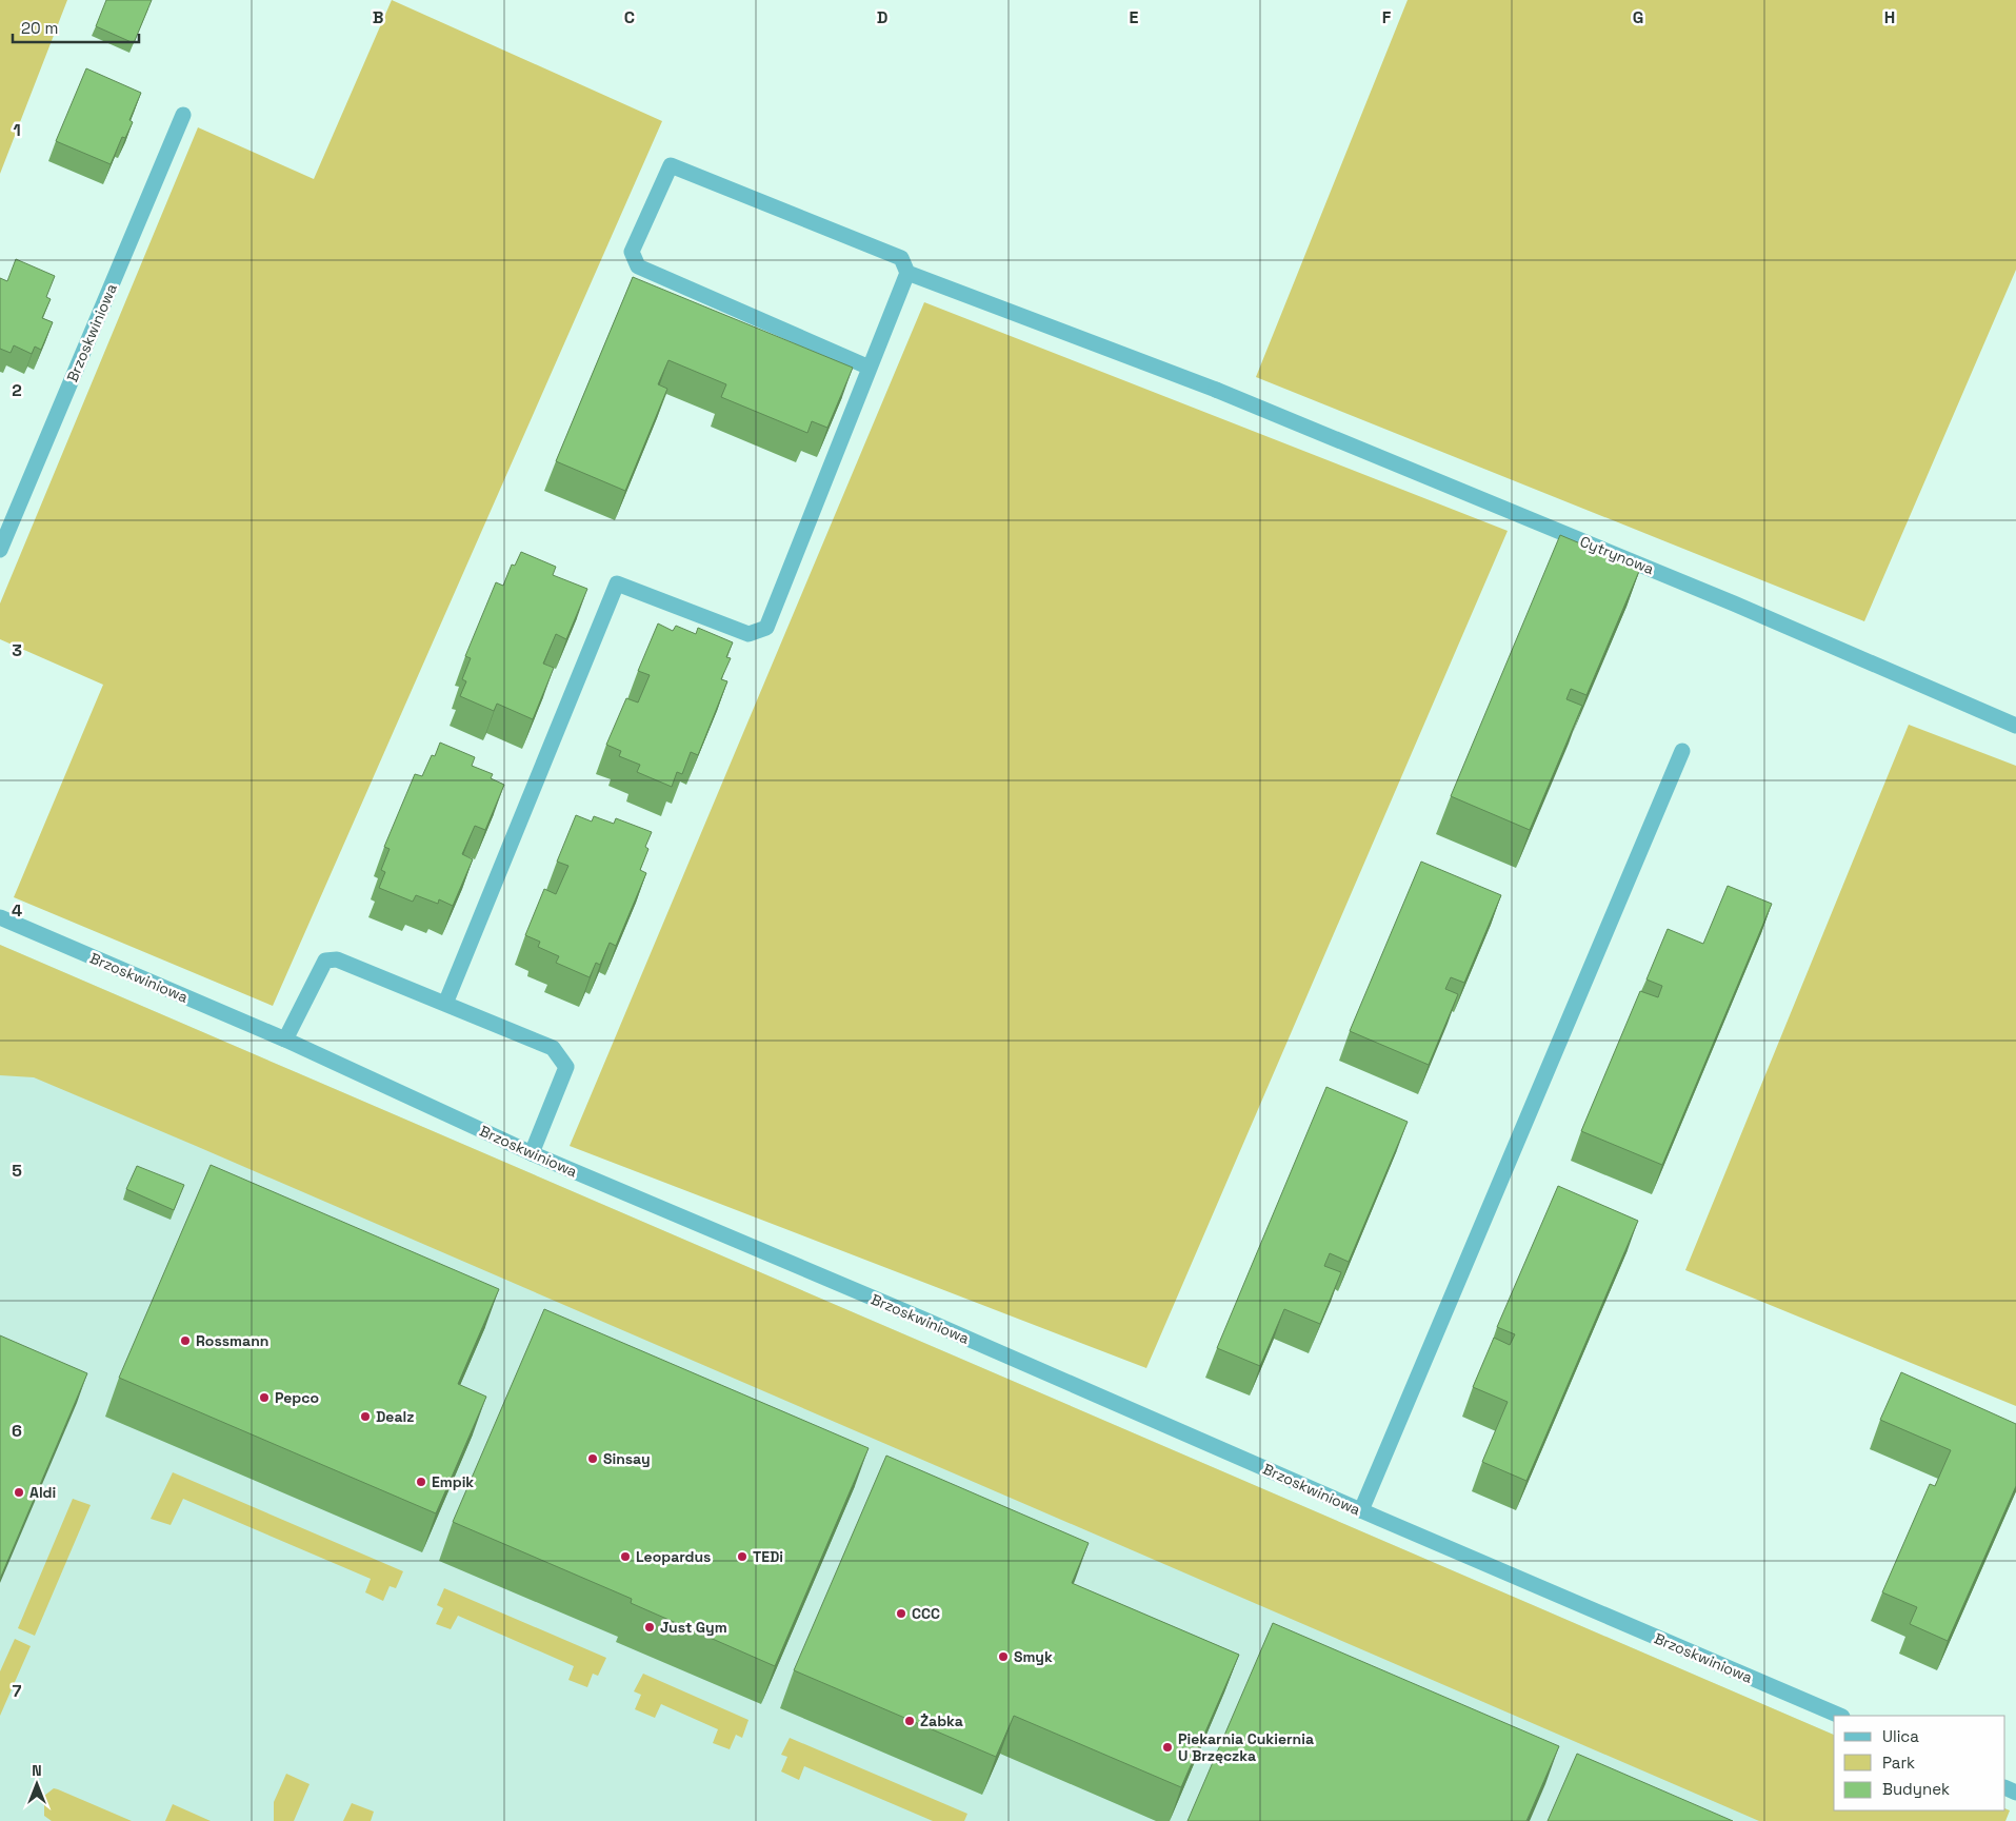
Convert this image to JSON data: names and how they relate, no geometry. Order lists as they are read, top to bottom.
{
  "streets": {
    "street": ["Brzoskwiniowa", "Cytrynowa"]
  },
  "places": [
    "Rossmann",
    "Pepco",
    "Dealz",
    "Sinsay",
    "Empik",
    "Aldi",
    "Leopardus",
    "TEDi",
    "CCC",
    "Just Gym",
    "Smyk",
    "Żabka",
    "Piekarnia Cukiernia U Brzęczka"
  ],
  "legend": ["Ulica", "Park", "Budynek"],
  "scale_bar": "20 m",
  "north": "top",
  "grid": {
    "columns": [
      "B",
      "C",
      "D",
      "E",
      "F",
      "G",
      "H"
    ],
    "rows": [
      "1",
      "2",
      "3",
      "4",
      "5",
      "6",
      "7"
    ]
  }
}
